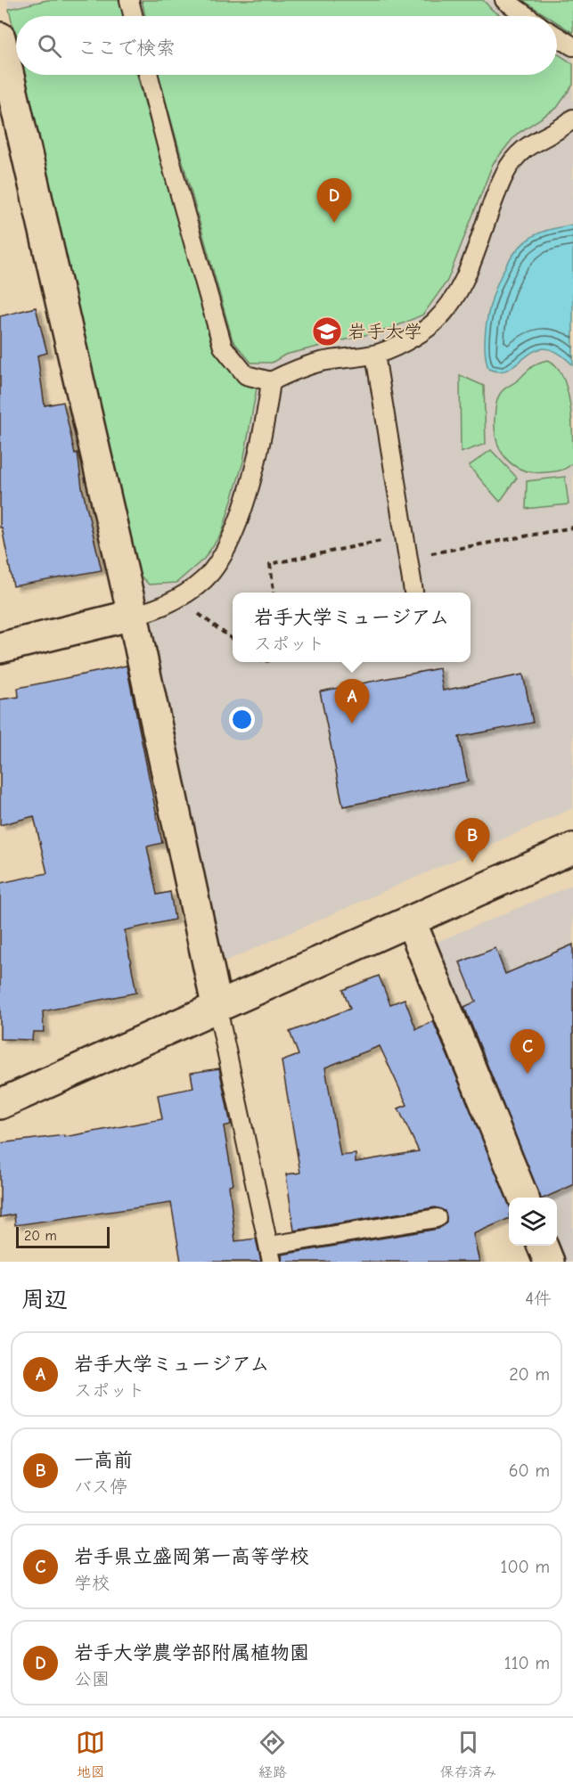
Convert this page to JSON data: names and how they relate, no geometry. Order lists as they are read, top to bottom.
{
  "places": {
    "school or university": ["岩手大学"]
  },
  "scale_bar": "20 m",
  "page": {
    "search": "ここで検索",
    "pins": [
      "D",
      "A",
      "B",
      "C"
    ],
    "popup": ["岩手大学ミュージアム", "スポット"],
    "scale": "20 m",
    "heading": ["周辺", "4件"],
    "list": [
      {
        "mark": "A",
        "name": "岩手大学ミュージアム",
        "note": "スポット",
        "value": "20 m"
      },
      {
        "mark": "B",
        "name": "一高前",
        "note": "バス停",
        "value": "60 m"
      },
      {
        "mark": "C",
        "name": "岩手県立盛岡第一高等学校",
        "note": "学校",
        "value": "100 m"
      },
      {
        "mark": "D",
        "name": "岩手大学農学部附属植物園",
        "note": "公園",
        "value": "110 m"
      }
    ],
    "nav": ["地図", "経路", "保存済み"]
  }
}
